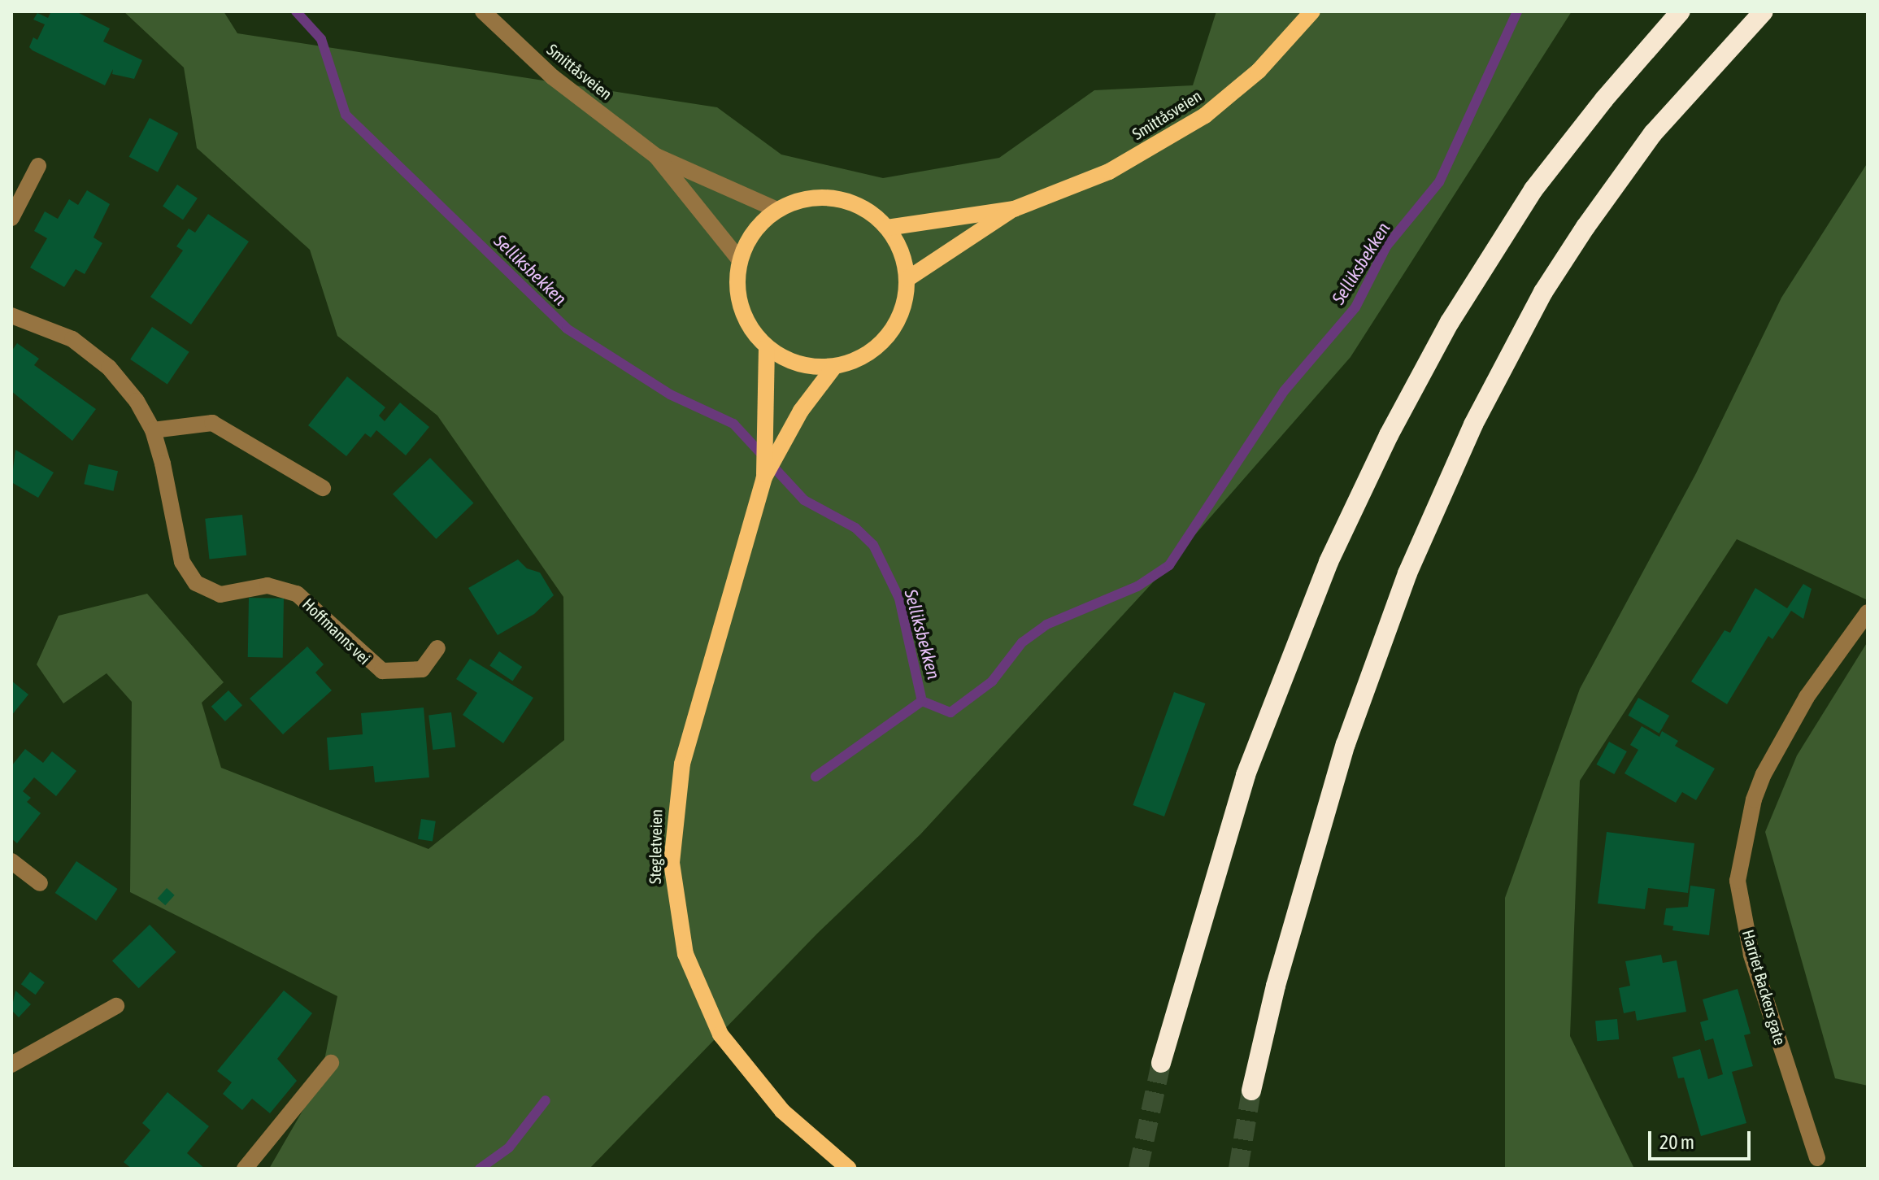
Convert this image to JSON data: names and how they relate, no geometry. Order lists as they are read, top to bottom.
{
  "streets": {
    "main road": ["Smittåsveien", "Stegletveien"],
    "street": ["Hoffmanns vei", "Harriet Backers gate"]
  },
  "crossings": [
    ["Smittåsveien", "Stegletveien"]
  ],
  "water": ["Selliksbekken"],
  "scale_bar": "20 m"
}
